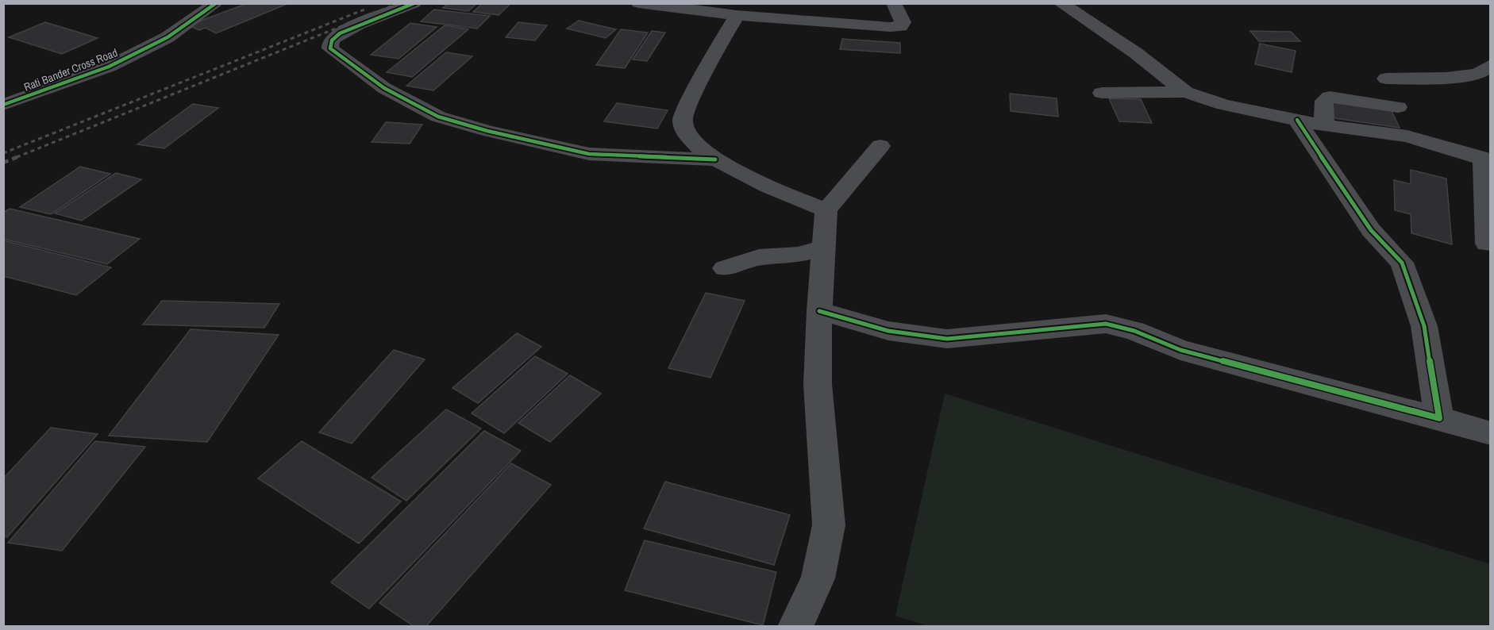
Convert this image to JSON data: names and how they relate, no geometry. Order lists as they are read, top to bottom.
{
  "streets": {
    "street": ["Rati Bander Cross Road"]
  }
}
